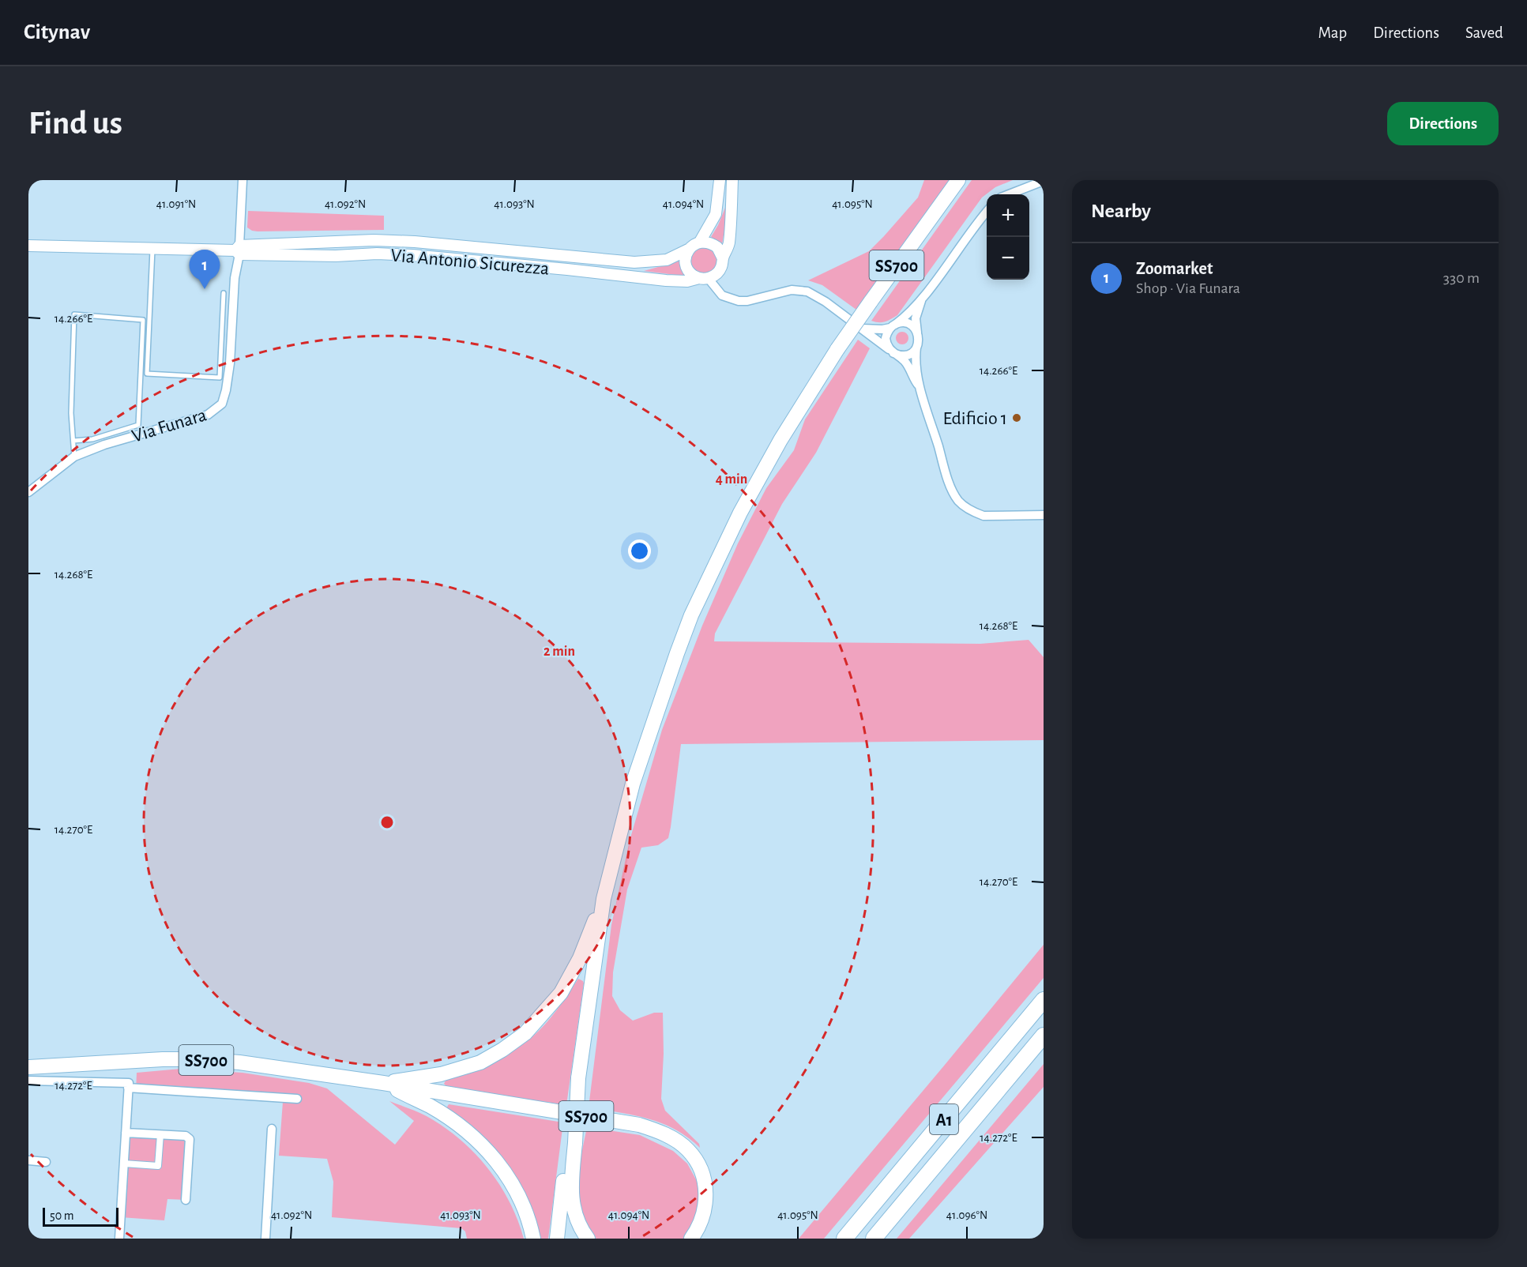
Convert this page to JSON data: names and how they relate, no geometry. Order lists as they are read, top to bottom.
{
  "streets": {
    "highway": ["SS700", "A1"],
    "street": ["Via Antonio Sicurezza", "Via Funara"]
  },
  "crossings": [
    ["Via Antonio Sicurezza", "Via Funara"]
  ],
  "places": ["Edificio 1"],
  "scale_bar": "50 m",
  "page": {
    "header": "Citynav",
    "nav": ["Map", "Directions", "Saved"],
    "buttons": "Directions",
    "title": "Find us",
    "heading": "Nearby",
    "map_buttons": ["+", "−"],
    "list": [
      {
        "mark": "1",
        "name": "Zoomarket",
        "note": "Shop · Via Funara",
        "value": "330 m"
      }
    ],
    "pins": "1",
    "scale": "50 m"
  },
  "coordinates": [
    "41.091°N",
    "41.092°N",
    "41.093°N",
    "41.094°N",
    "41.095°N",
    "14.266°E",
    "14.268°E",
    "14.270°E",
    "14.272°E",
    "41.096°N"
  ],
  "rings": ["4 min", "2 min"]
}
